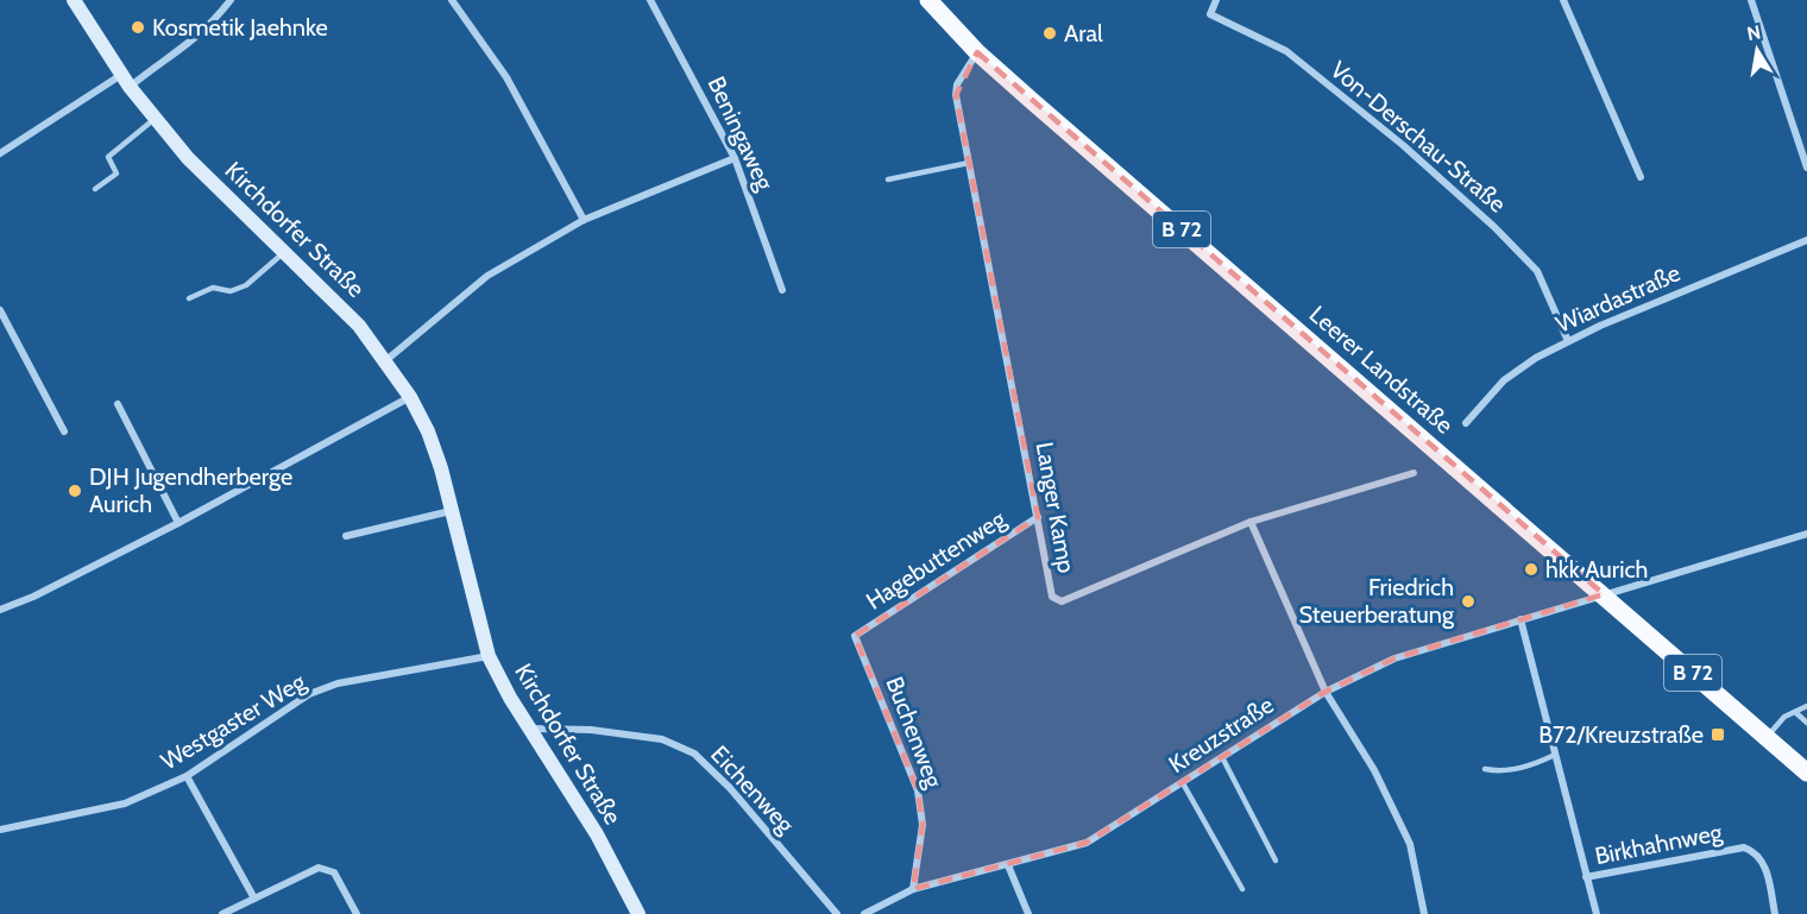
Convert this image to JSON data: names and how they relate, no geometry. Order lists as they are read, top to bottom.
{
  "streets": {
    "main road": ["B 72", "Leerer Landstraße"],
    "street": [
      "Beningaweg",
      "Von-Derschau-Straße",
      "Kirchdorfer Straße",
      "Wiardastraße",
      "Langer Kamp",
      "Hagebuttenweg",
      "Westgaster Weg",
      "Buchenweg",
      "Kreuzstraße",
      "Eichenweg",
      "Birkhahnweg"
    ]
  },
  "crossings": [
    ["Von-Derschau-Straße", "Wiardastraße"],
    ["Kirchdorfer Straße", "Westgaster Weg"],
    ["Kirchdorfer Straße", "Eichenweg"],
    ["Leerer Landstraße", "Langer Kamp"],
    ["Leerer Landstraße", "Kreuzstraße"],
    ["Langer Kamp", "Hagebuttenweg"],
    ["Hagebuttenweg", "Buchenweg"],
    ["Buchenweg", "Kreuzstraße"]
  ],
  "places": {
    "other": [
      "Kosmetik Jaehnke",
      "Aral",
      "DJH Jugendherberge Aurich",
      "hkk Aurich",
      "Friedrich Steuerberatung"
    ],
    "transit": ["B72/Kreuzstraße"]
  },
  "north": "top"
}
